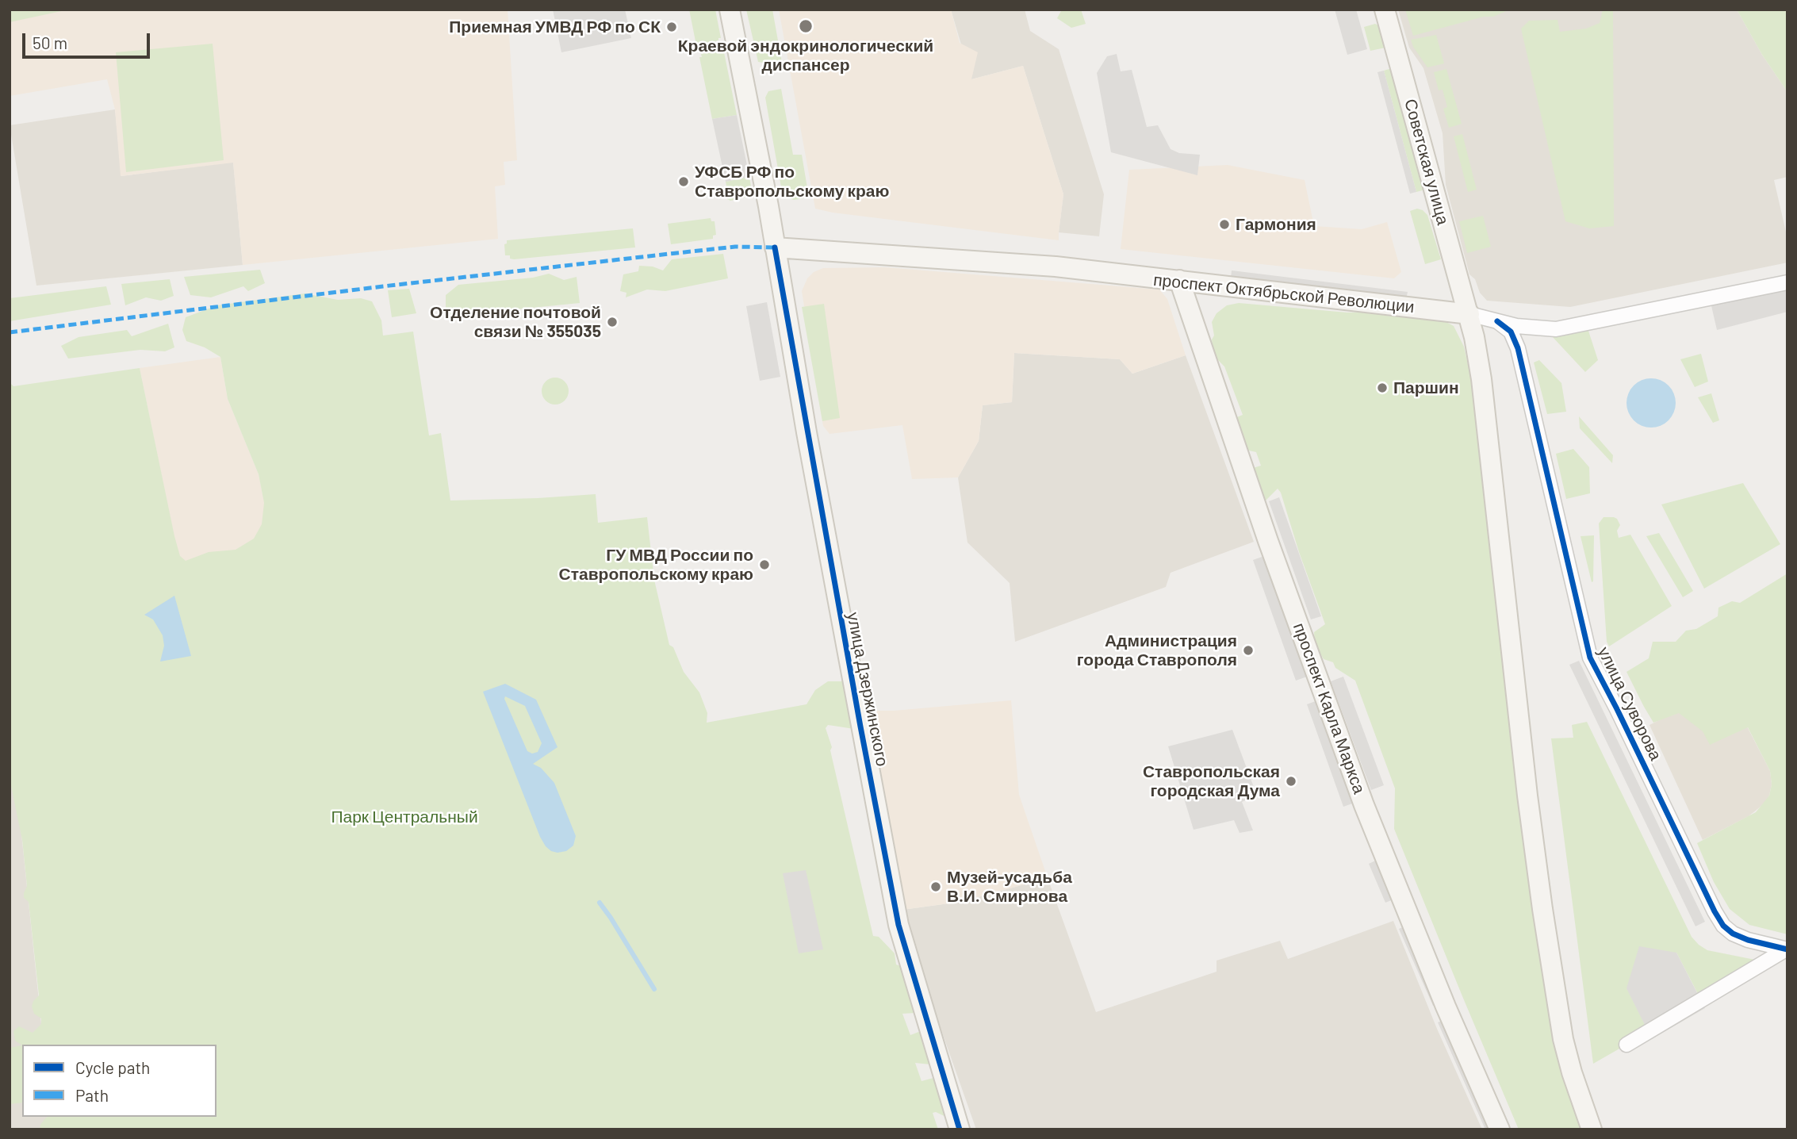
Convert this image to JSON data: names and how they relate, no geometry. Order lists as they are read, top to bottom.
{
  "streets": {
    "main road": [
      "Советская улица",
      "проспект Октябрьской Революции",
      "улица Дзержинского",
      "проспект Карла Маркса"
    ],
    "street": ["улица Суворова"]
  },
  "crossings": [
    ["Советская улица", "проспект Октябрьской Революции"],
    ["проспект Октябрьской Революции", "улица Дзержинского"],
    ["проспект Октябрьской Революции", "улица Суворова"],
    ["проспект Октябрьской Революции", "проспект Карла Маркса"]
  ],
  "parks": ["Парк Центральный"],
  "places": [
    "Краевой эндокринологический диспансер",
    "Приемная УМВД РФ по СК",
    "УФСБ РФ по Ставропольскому краю",
    "Гармония",
    "Отделение почтовой связи № 355035",
    "Паршин",
    "ГУ МВД России по Ставропольскому краю",
    "Администрация города Ставрополя",
    "Ставропольская городская Дума",
    "Музей-усадьба В.И. Смирнова"
  ],
  "legend": ["Cycle path", "Path"],
  "scale_bar": "50 m"
}
